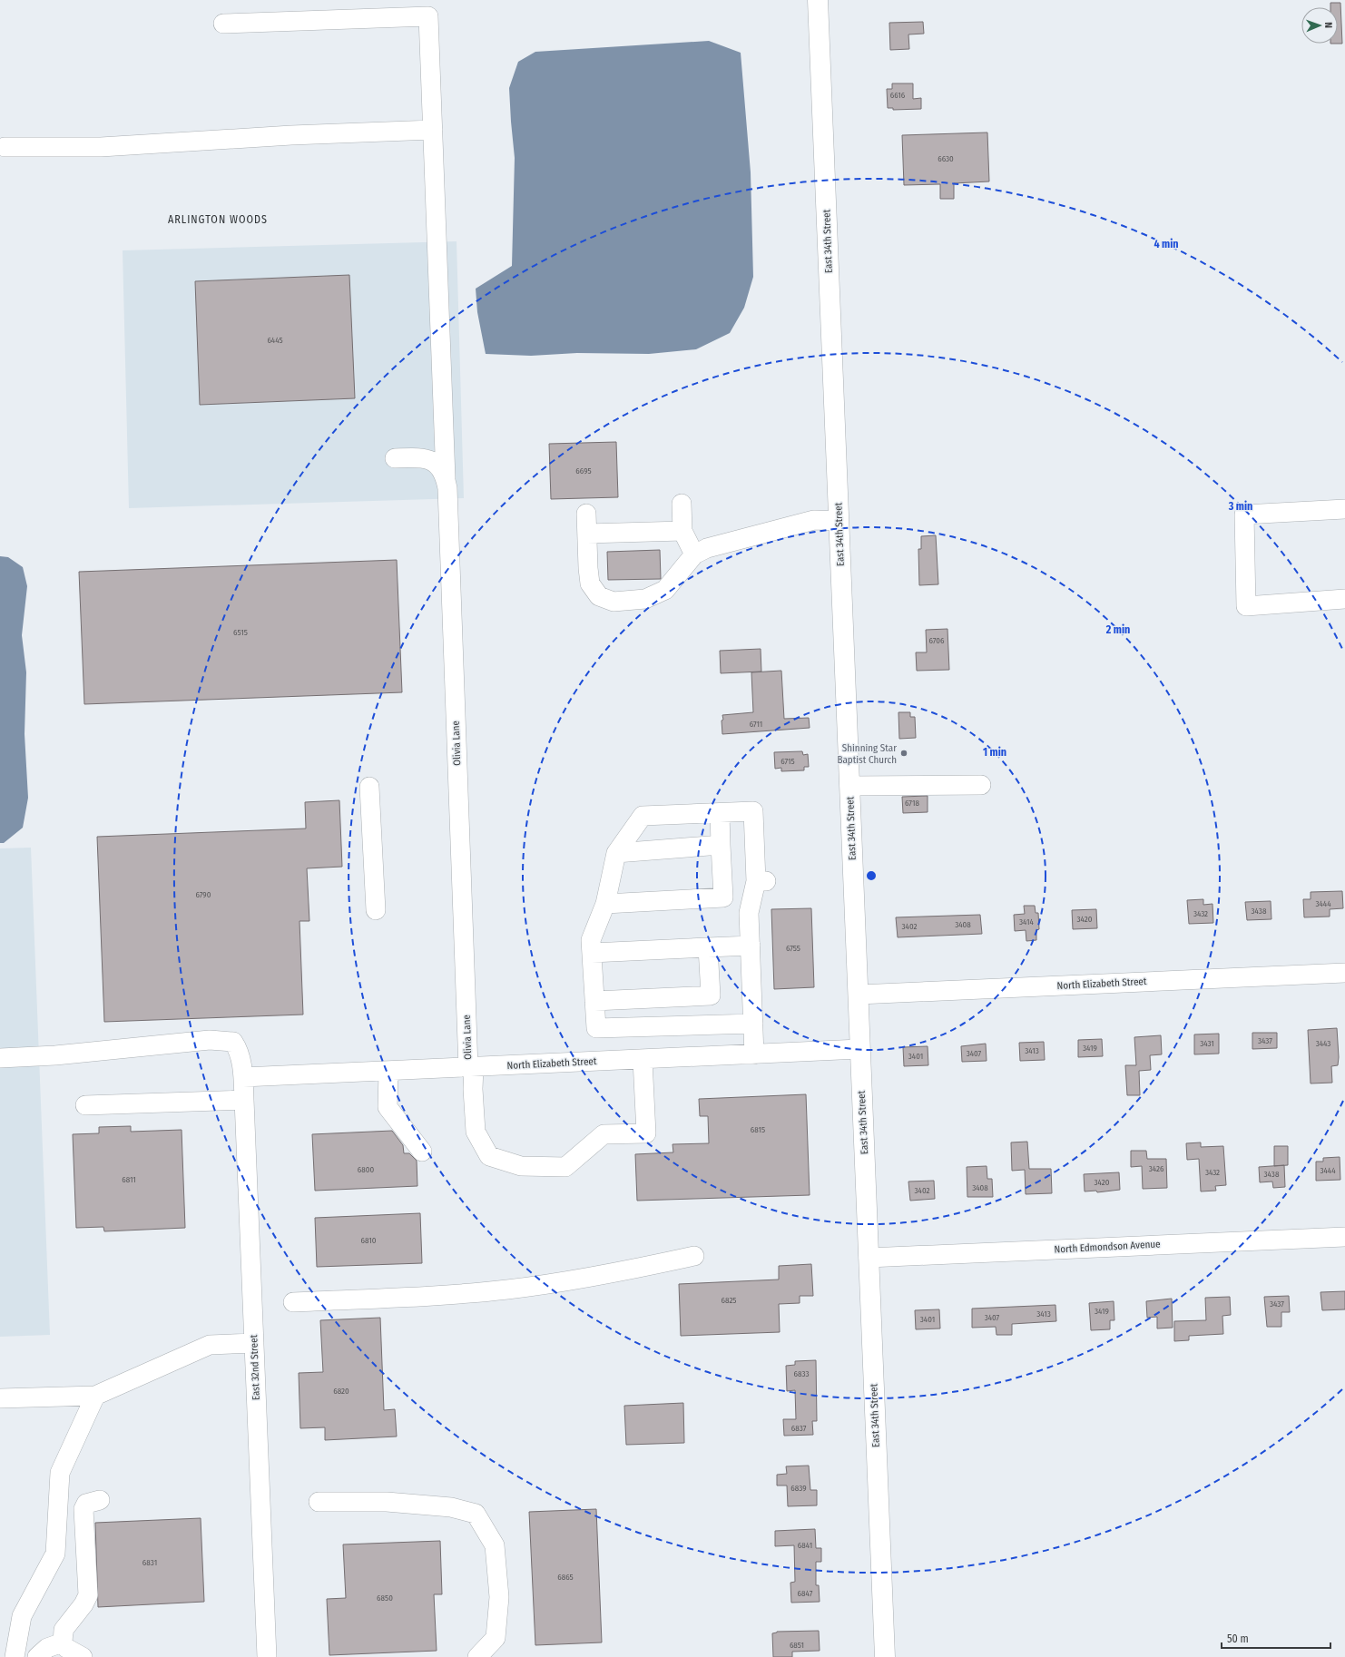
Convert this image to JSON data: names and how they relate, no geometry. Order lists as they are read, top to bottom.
{
  "streets": {
    "main road": ["East 34th Street"],
    "street": [
      "Olivia Lane",
      "North Elizabeth Street",
      "North Edmondson Avenue",
      "East 32nd Street"
    ]
  },
  "crossings": [
    ["East 34th Street", "North Elizabeth Street"],
    ["East 34th Street", "North Edmondson Avenue"],
    ["Olivia Lane", "North Elizabeth Street"],
    ["North Elizabeth Street", "East 32nd Street"]
  ],
  "districts": ["ARLINGTON WOODS"],
  "places": ["Shinning Star Baptist Church"],
  "house_numbers": [
    "6616",
    "6630",
    "6445",
    "6695",
    "6515",
    "6706",
    "6711",
    "6715",
    "6718",
    "6790",
    "3444",
    "3438",
    "3432",
    "3420",
    "3414",
    "3408",
    "3402",
    "6755",
    "3437",
    "3431",
    "3443",
    "3419",
    "3413",
    "3407",
    "3401",
    "6815",
    "3426",
    "6800",
    "3444",
    "3432",
    "3438",
    "6811",
    "3420",
    "3408",
    "3402",
    "6810",
    "6825",
    "3437",
    "3419",
    "3413",
    "3407",
    "3401",
    "6833",
    "6820",
    "6837",
    "6839",
    "6841",
    "6831",
    "6865",
    "6847",
    "6850",
    "6851"
  ],
  "scale_bar": "50 m",
  "north": "right",
  "rings": [
    "4 min",
    "3 min",
    "2 min",
    "1 min"
  ]
}
